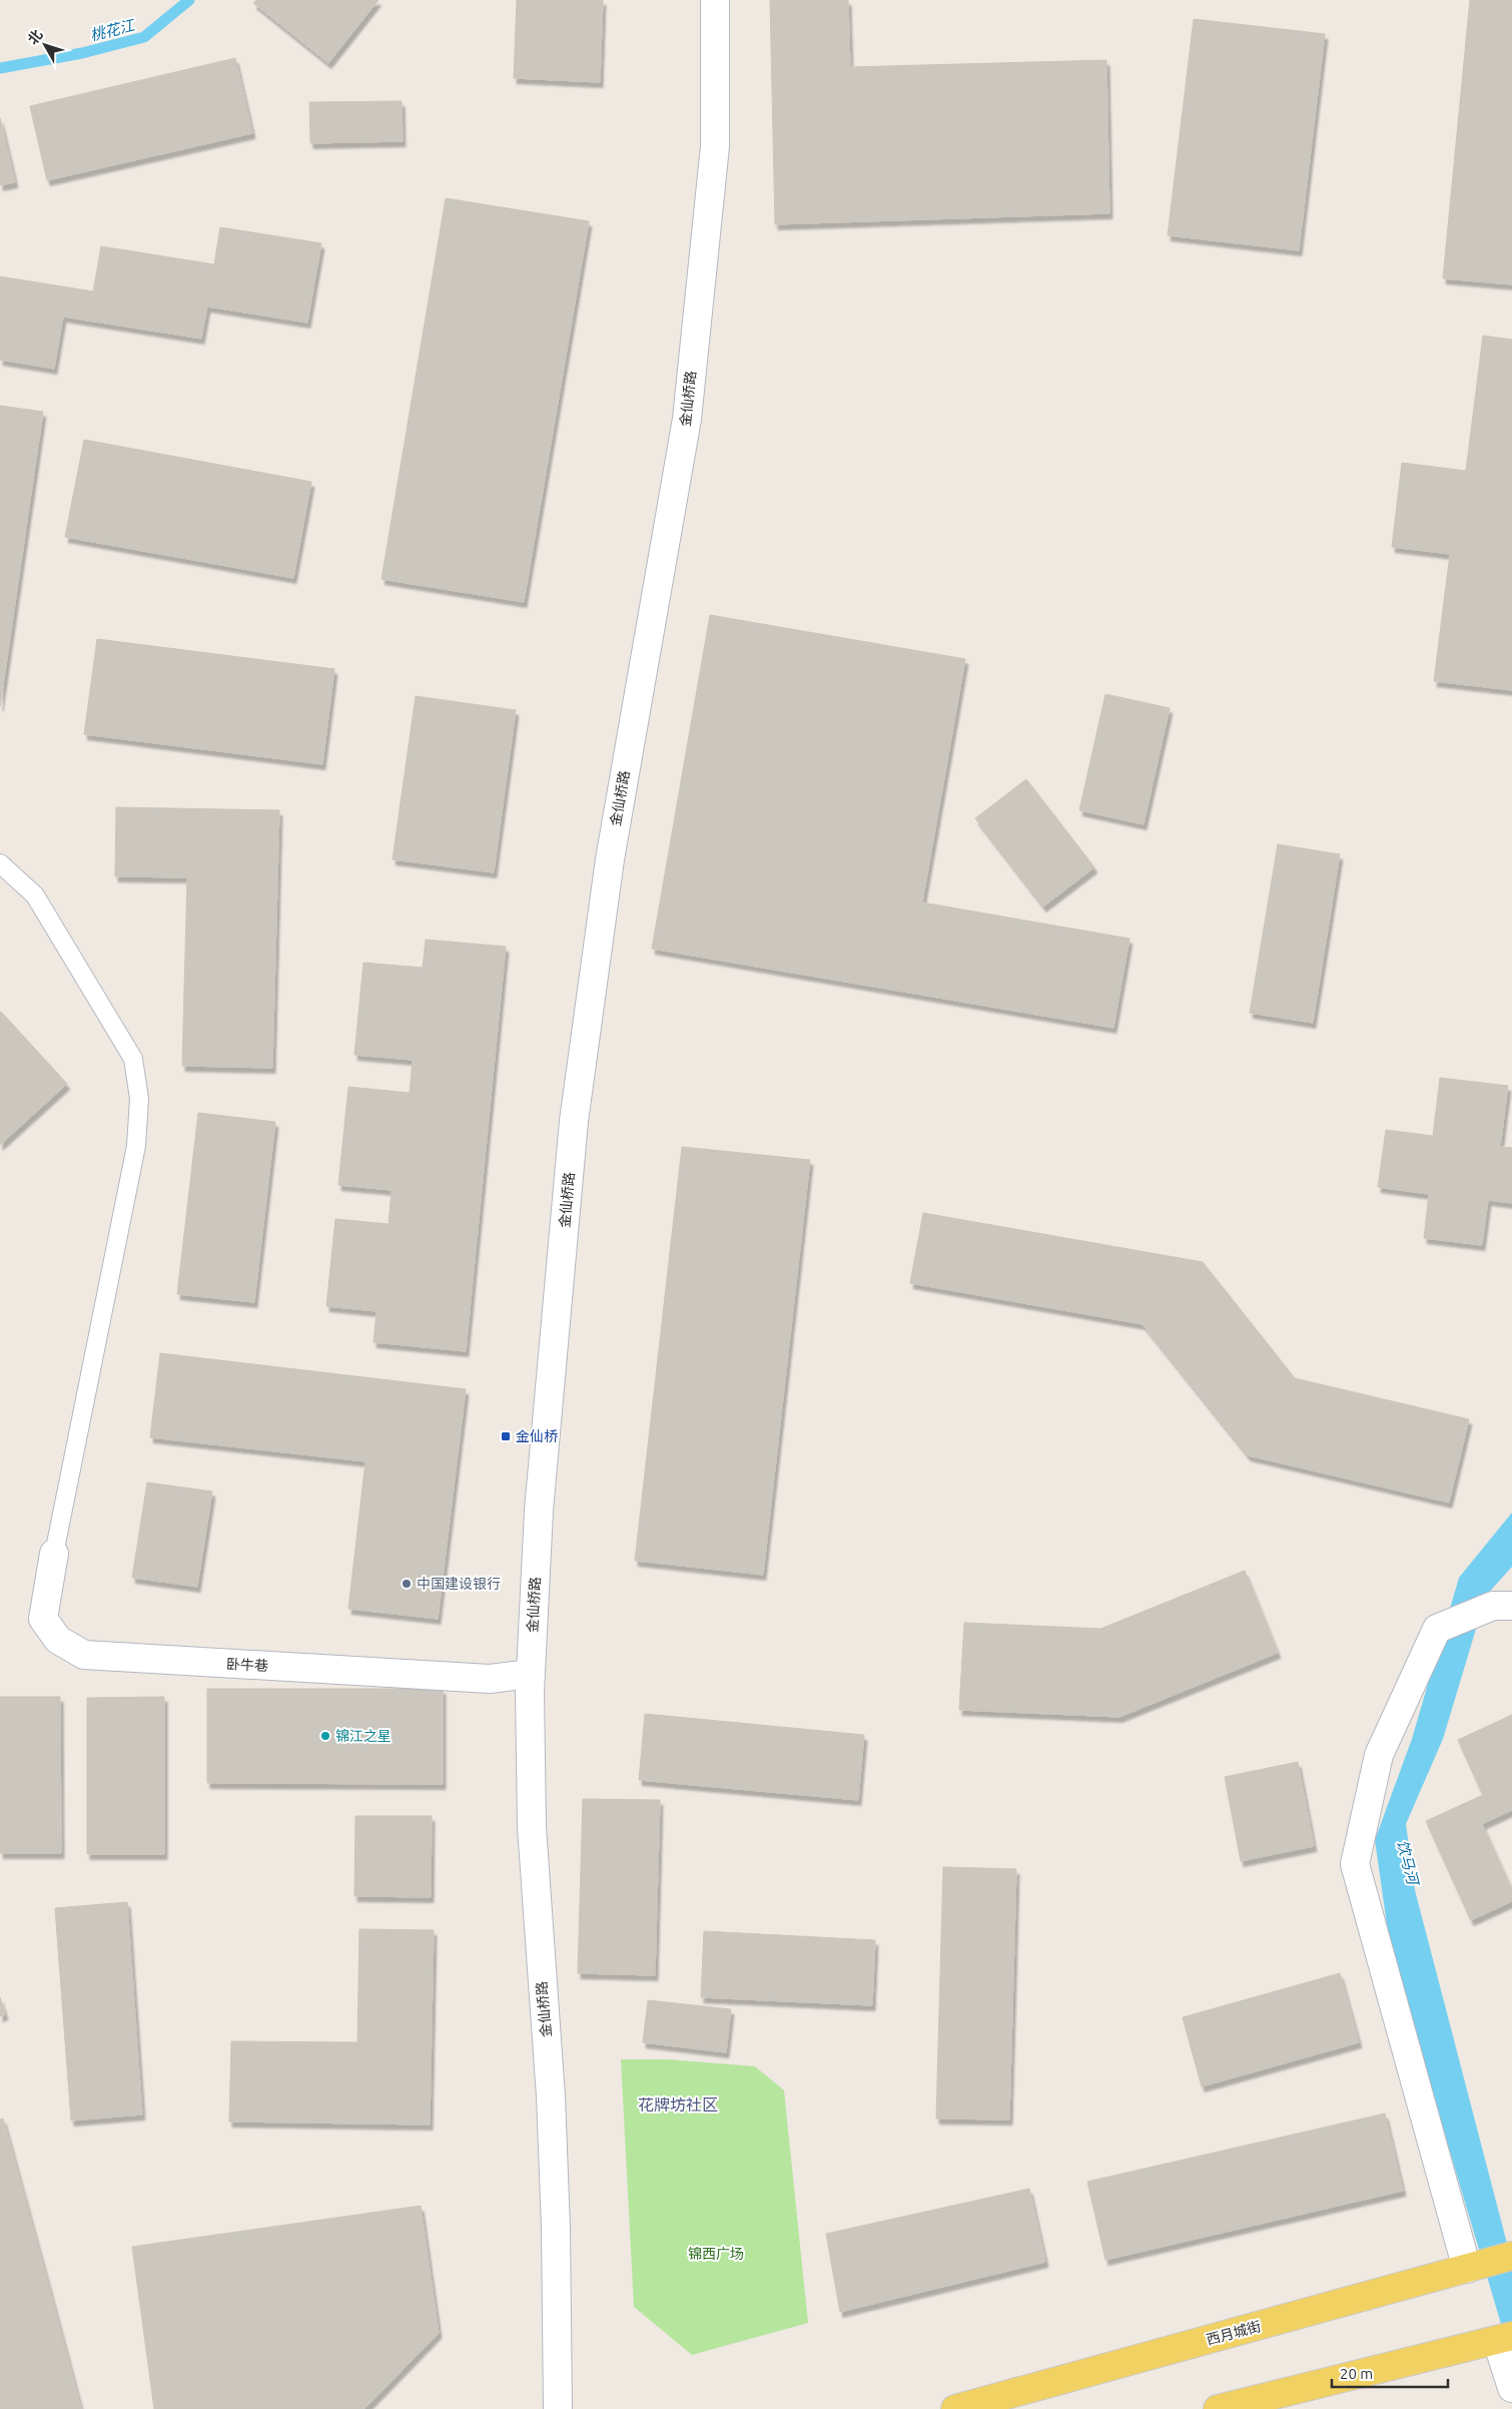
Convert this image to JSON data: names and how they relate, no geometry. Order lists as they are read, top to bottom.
{
  "streets": {
    "main road": ["西月城街"],
    "street": ["金仙桥路", "卧牛巷"]
  },
  "crossings": [
    ["金仙桥路", "卧牛巷"]
  ],
  "districts": ["花牌坊社区"],
  "water": ["桃花江", "饮马河"],
  "parks": ["锦西广场"],
  "places": {
    "transit": ["金仙桥"],
    "other": ["中国建设银行", "锦江之星"]
  },
  "scale_bar": "20 m",
  "north": "top left"
}
